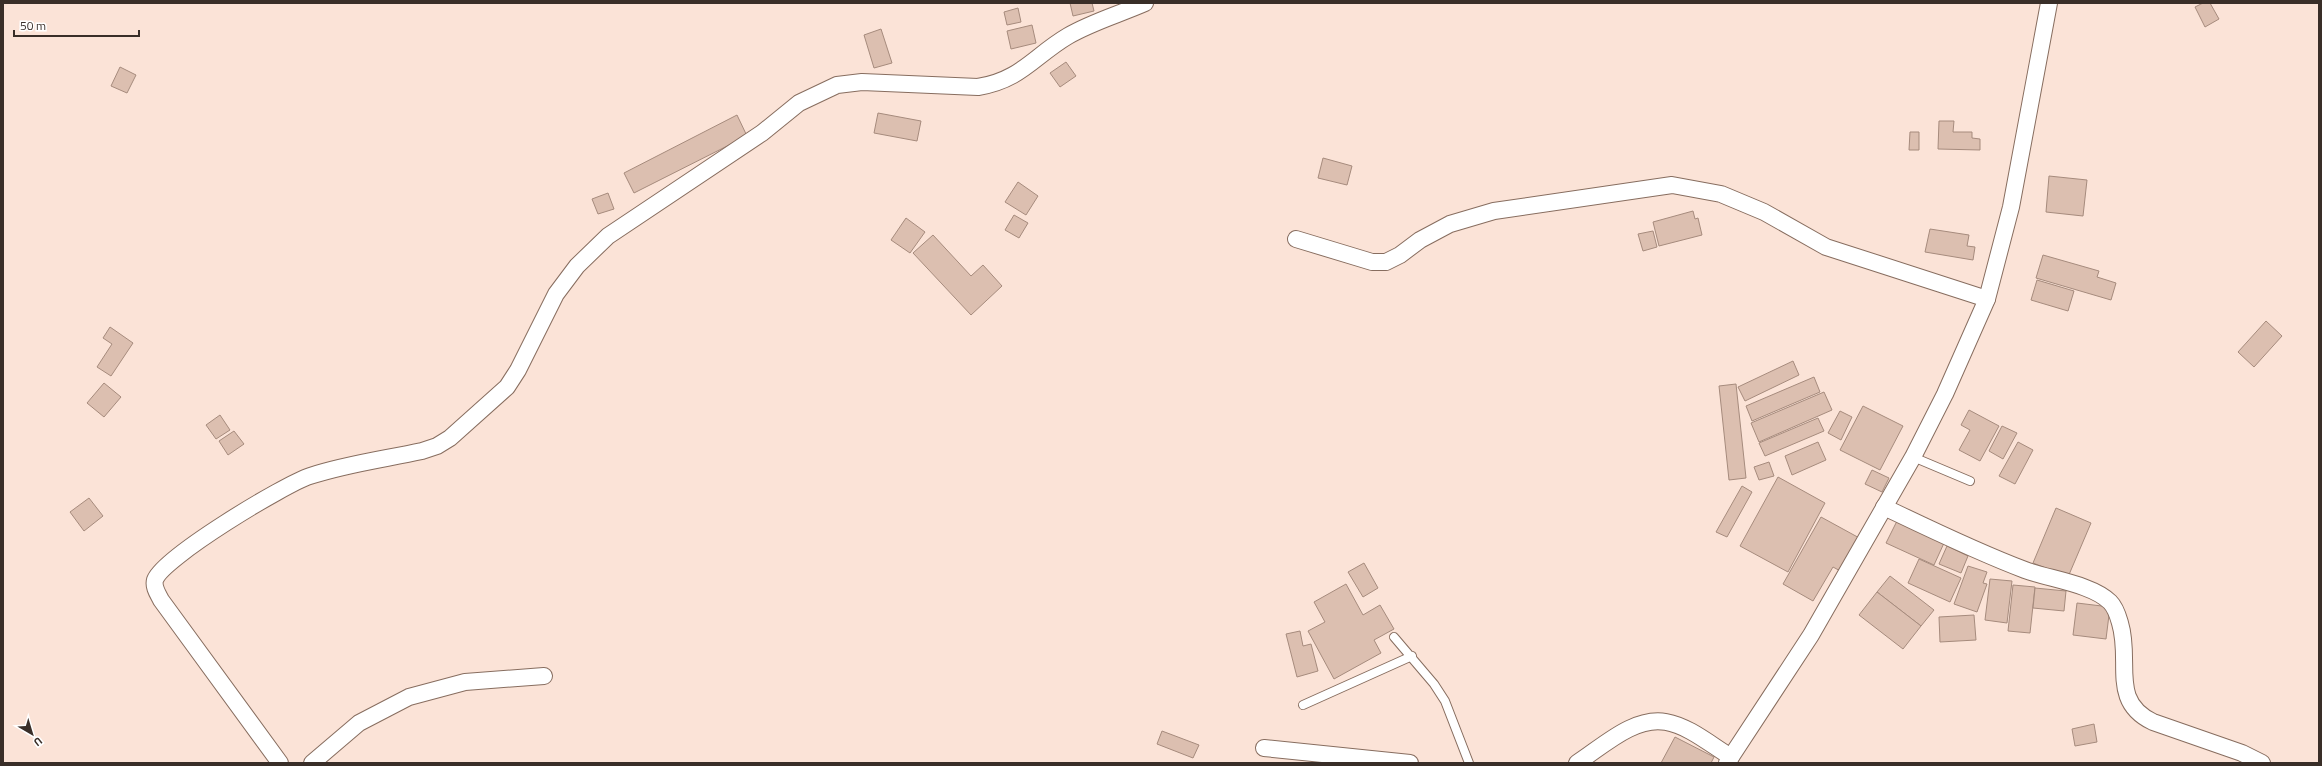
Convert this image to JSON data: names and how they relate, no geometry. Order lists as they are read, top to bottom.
{
  "scale_bar": "50 m",
  "north": "bottom right"
}
